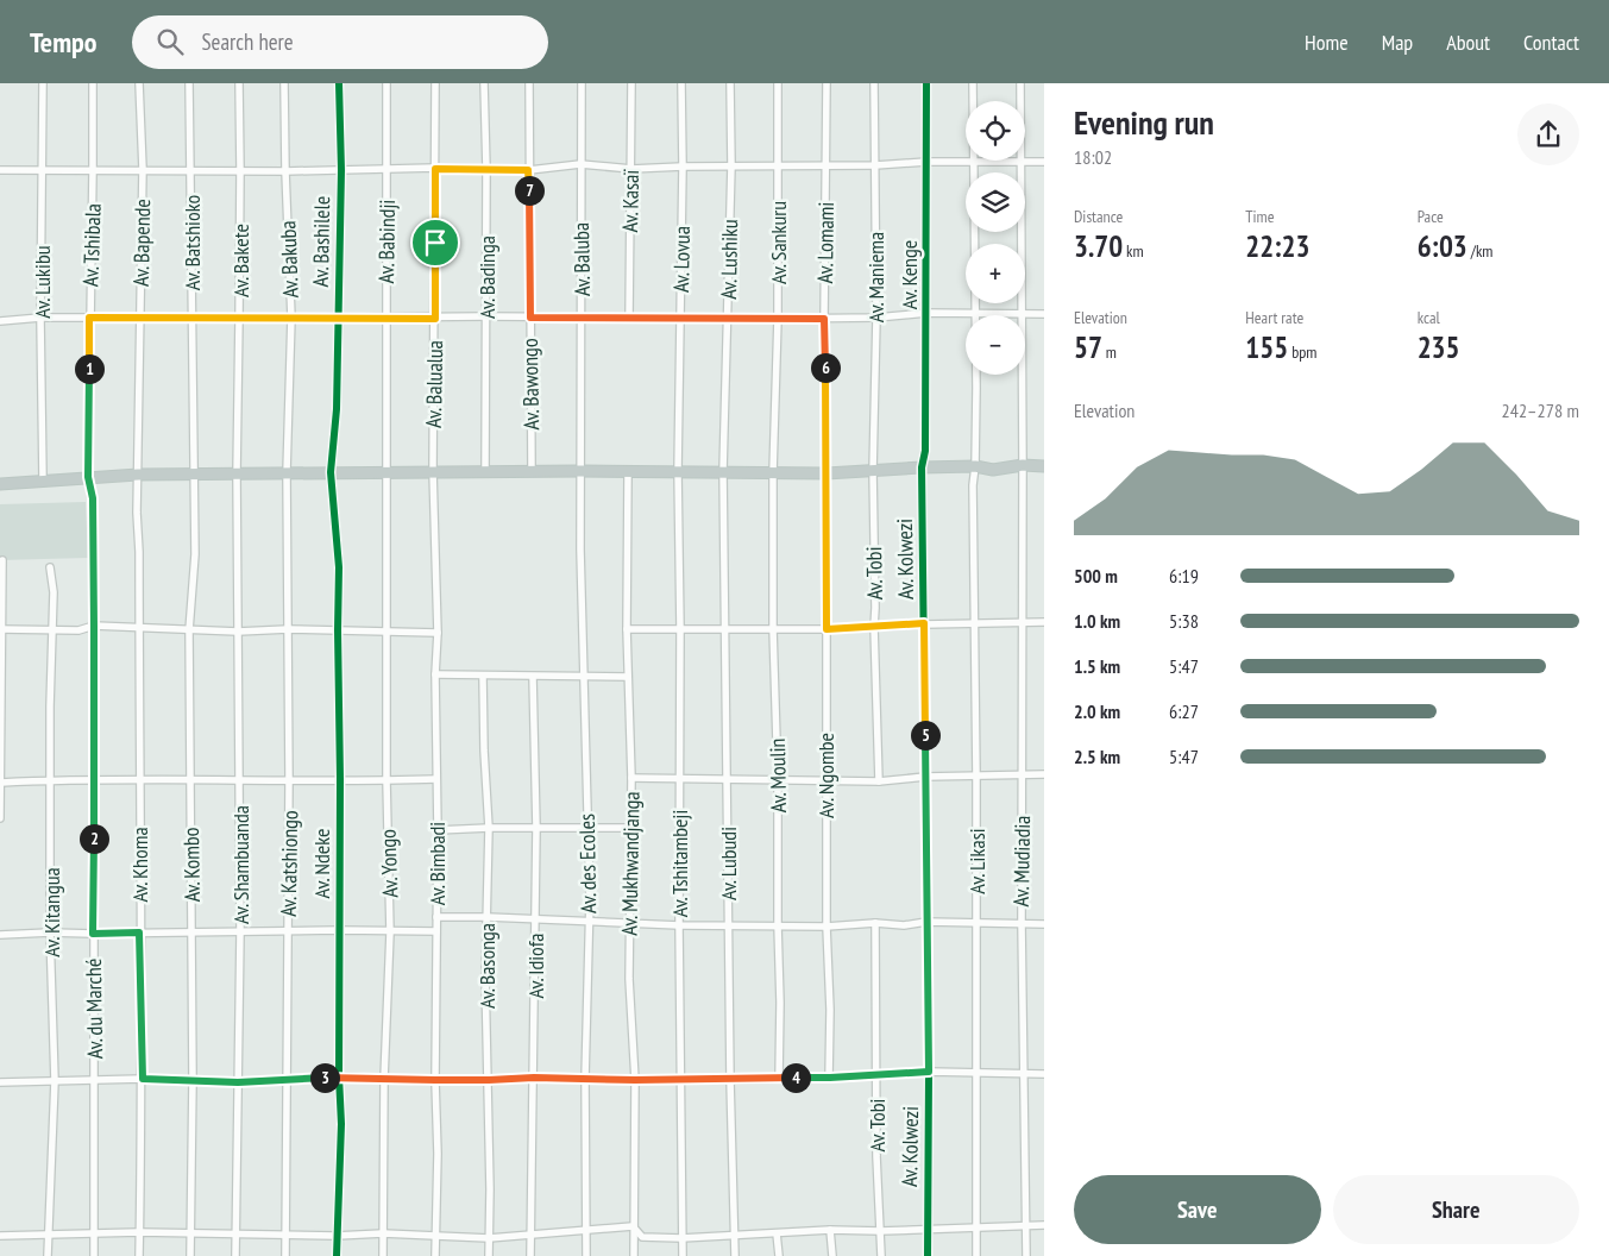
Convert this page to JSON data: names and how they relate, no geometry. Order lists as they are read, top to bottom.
{
  "streets": {
    "street": [
      "Av. Kasaï",
      "Av. Bashilele",
      "Av. Babindji",
      "Av. Bapende",
      "Av. Batshioko",
      "Av. Sankuru",
      "Av. Lomami",
      "Av. Tshibala",
      "Av. Bakuba",
      "Av. Baluba",
      "Av. Lovua",
      "Av. Lushiku",
      "Av. Bakete",
      "Av. Kenge",
      "Av. Badinga",
      "Av. Maniema",
      "Av. Lukibu",
      "Av. Balualua",
      "Av. Bawongo",
      "Av. Kolwezi",
      "Av. Tobi",
      "Av. Moulin",
      "Av. Ngombe",
      "Av. Likasi",
      "Av. Mudiadia",
      "Av. Katshiongo",
      "Av. Ndeke",
      "Av. Yongo",
      "Av. Bimbadi",
      "Av. des Ecoles",
      "Av. Mukhwandjanga",
      "Av. Tshitambeji",
      "Av. Lubudi",
      "Av. Khoma",
      "Av. Kombo",
      "Av. Shambuanda",
      "Av. Kitangua",
      "Av. Basonga",
      "Av. Idiofa",
      "Av. du Marché"
    ]
  },
  "crossings": [
    ["Av. Bashilele", "Av. Ndeke"],
    ["Av. Babindji", "Av. Yongo"],
    ["Av. Bapende", "Av. Khoma"],
    ["Av. Batshioko", "Av. Kombo"],
    ["Av. Sankuru", "Av. Moulin"],
    ["Av. Lomami", "Av. Ngombe"],
    ["Av. Tshibala", "Av. du Marché"],
    ["Av. Bakuba", "Av. Katshiongo"],
    ["Av. Baluba", "Av. des Ecoles"],
    ["Av. Lovua", "Av. Tshitambeji"],
    ["Av. Lushiku", "Av. Lubudi"],
    ["Av. Bakete", "Av. Shambuanda"],
    ["Av. Kenge", "Av. Kolwezi"],
    ["Av. Maniema", "Av. Tobi"],
    ["Av. Balualua", "Av. Bimbadi"]
  ],
  "page": {
    "header": "Tempo",
    "search": "Search here",
    "nav": [
      "Home",
      "Map",
      "About",
      "Contact"
    ],
    "heading": ["Evening run", "18:02"],
    "map_buttons": ["+", "−"],
    "pins": [
      "7",
      "6",
      "1",
      "5",
      "2",
      "3",
      "4"
    ],
    "stats": [
      ["Distance", "3.70 km"],
      ["Time", "22:23"],
      ["Pace", "6:03 /km"],
      ["Elevation", "57 m"],
      ["Heart rate", "155 bpm"],
      ["kcal", "235"]
    ],
    "chart": ["Elevation", "242–278 m"],
    "list": [
      {
        "name": "500 m",
        "note": "6:19"
      },
      {
        "name": "1.0 km",
        "note": "5:38"
      },
      {
        "name": "1.5 km",
        "note": "5:47"
      },
      {
        "name": "2.0 km",
        "note": "6:27"
      },
      {
        "name": "2.5 km",
        "note": "5:47"
      }
    ],
    "buttons": ["Save", "Share"]
  }
}
